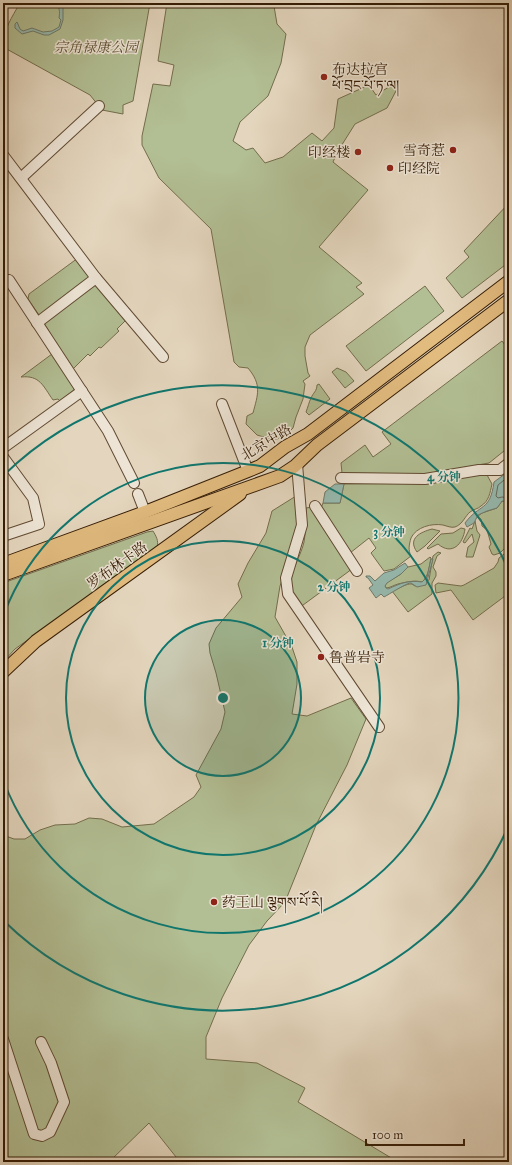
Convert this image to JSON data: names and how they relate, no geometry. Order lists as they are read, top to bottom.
{
  "streets": {
    "main road": ["北京中路", "罗布林卡路"]
  },
  "parks": ["宗角禄康公园"],
  "places": [
    "布达拉宫 ཕོ་བྲང་པོ་ཏ་ལ།",
    "雪奇惹",
    "印经楼",
    "印经院",
    "鲁普岩寺",
    "药王山 ལྕགས་པོ་རི།"
  ],
  "scale_bar": "100 m",
  "rings": [
    "4 分钟",
    "3 分钟",
    "2 分钟",
    "1 分钟"
  ]
}
